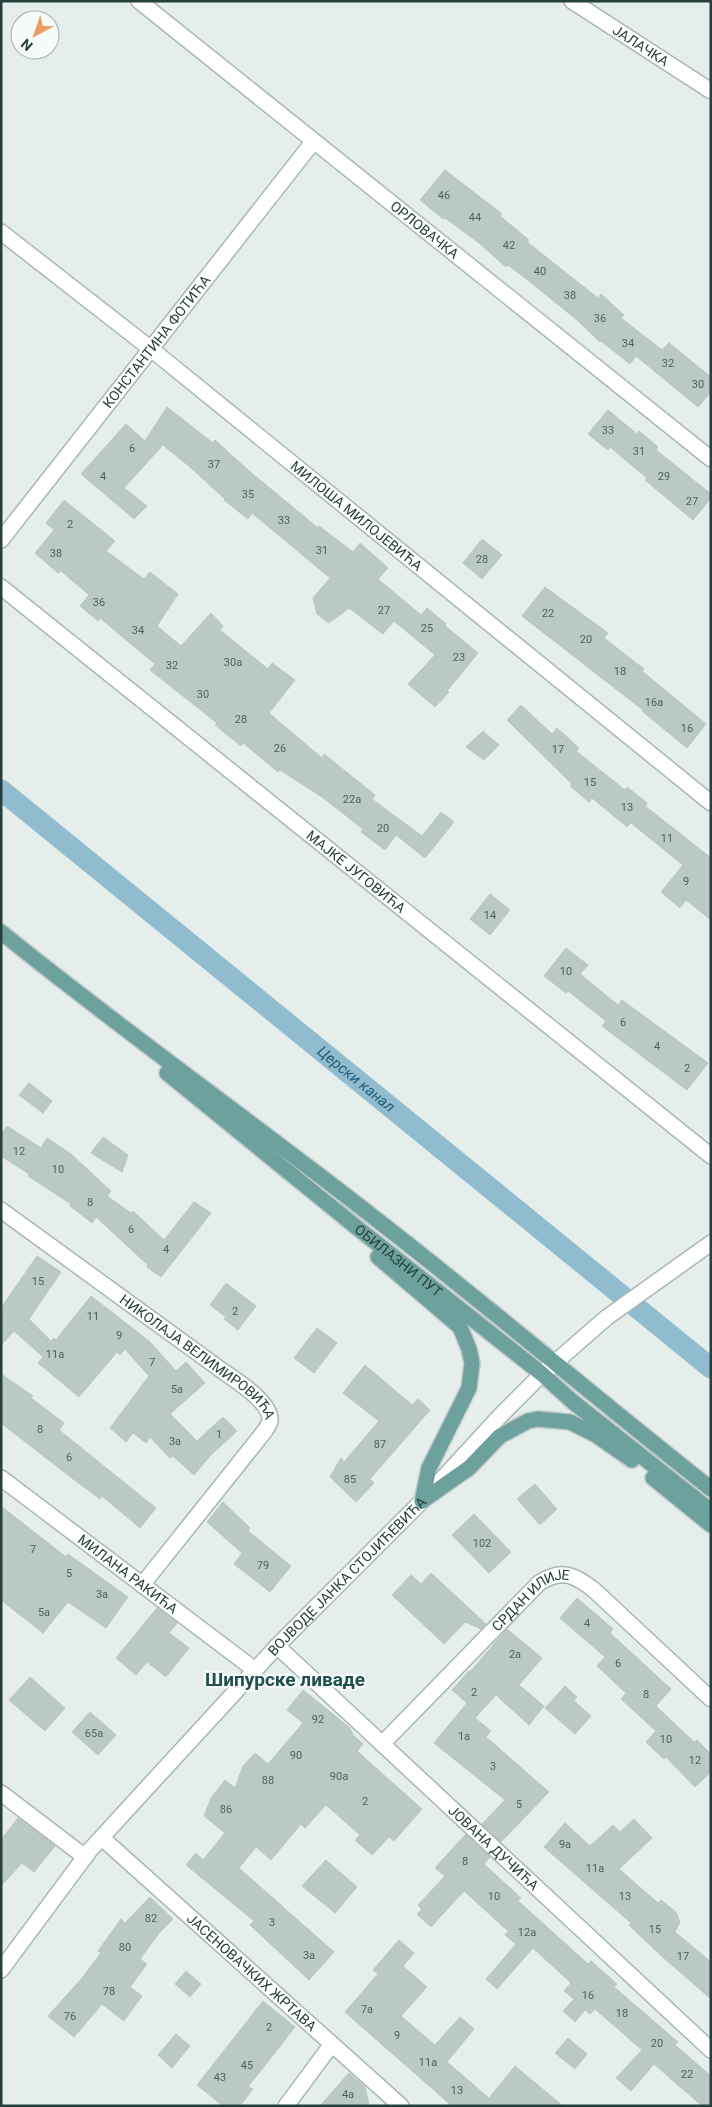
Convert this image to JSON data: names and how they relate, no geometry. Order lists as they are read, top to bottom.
{
  "streets": {
    "main road": ["ОБИЛАЗНИ ПУТ"],
    "street": [
      "ЈАЛАЧКА",
      "ОРЛОВАЧКА",
      "КОНСТАНТИНА ФОТИЋА",
      "МИЛОША МИЛОЈЕВИЋА",
      "МАЈКЕ ЈУГОВИЋА",
      "НИКОЛАЈА ВЕЛИМИРОВИЋА",
      "МИЛАНА РАКИЋА",
      "ВОЈВОДЕ ЈАНКА СТОЈИЋЕВИЋА",
      "СРДАН ИЛИЈЕ",
      "ЈОВАНА ДУЧИЋА",
      "ЈАСЕНОВАЧКИХ ЖРТАВА"
    ]
  },
  "crossings": [
    ["ОРЛОВАЧКА", "КОНСТАНТИНА ФОТИЋА"],
    ["КОНСТАНТИНА ФОТИЋА", "МИЛОША МИЛОЈЕВИЋА"],
    ["ОБИЛАЗНИ ПУТ", "ВОЈВОДЕ ЈАНКА СТОЈИЋЕВИЋА"],
    ["НИКОЛАЈА ВЕЛИМИРОВИЋА", "МИЛАНА РАКИЋА"],
    ["МИЛАНА РАКИЋА", "ВОЈВОДЕ ЈАНКА СТОЈИЋЕВИЋА"],
    ["ВОЈВОДЕ ЈАНКА СТОЈИЋЕВИЋА", "ЈОВАНА ДУЧИЋА"],
    ["ВОЈВОДЕ ЈАНКА СТОЈИЋЕВИЋА", "ЈАСЕНОВАЧКИХ ЖРТАВА"],
    ["СРДАН ИЛИЈЕ", "ЈОВАНА ДУЧИЋА"]
  ],
  "districts": ["Шипурске ливаде"],
  "water": ["Церски канал"],
  "house_numbers": [
    "46",
    "44",
    "42",
    "40",
    "38",
    "36",
    "34",
    "32",
    "30",
    "33",
    "6",
    "31",
    "37",
    "4",
    "29",
    "35",
    "27",
    "33",
    "2",
    "31",
    "38",
    "28",
    "36",
    "27",
    "22",
    "25",
    "34",
    "20",
    "23",
    "30a",
    "32",
    "18",
    "30",
    "16a",
    "28",
    "16",
    "26",
    "17",
    "15",
    "22a",
    "13",
    "20",
    "11",
    "9",
    "14",
    "10",
    "6",
    "4",
    "2",
    "12",
    "10",
    "8",
    "6",
    "4",
    "15",
    "2",
    "11",
    "9",
    "11a",
    "7",
    "5a",
    "8",
    "1",
    "3a",
    "87",
    "6",
    "85",
    "102",
    "7",
    "79",
    "5",
    "3a",
    "5a",
    "4",
    "2a",
    "6",
    "2",
    "8",
    "92",
    "65a",
    "1a",
    "10",
    "90",
    "12",
    "3",
    "90a",
    "88",
    "2",
    "5",
    "86",
    "9a",
    "8",
    "11a",
    "10",
    "13",
    "82",
    "3",
    "15",
    "12a",
    "80",
    "3a",
    "17",
    "78",
    "16",
    "7a",
    "18",
    "76",
    "2",
    "9",
    "20",
    "11a",
    "45",
    "22",
    "43",
    "13",
    "4a"
  ],
  "north": "bottom left"
}
